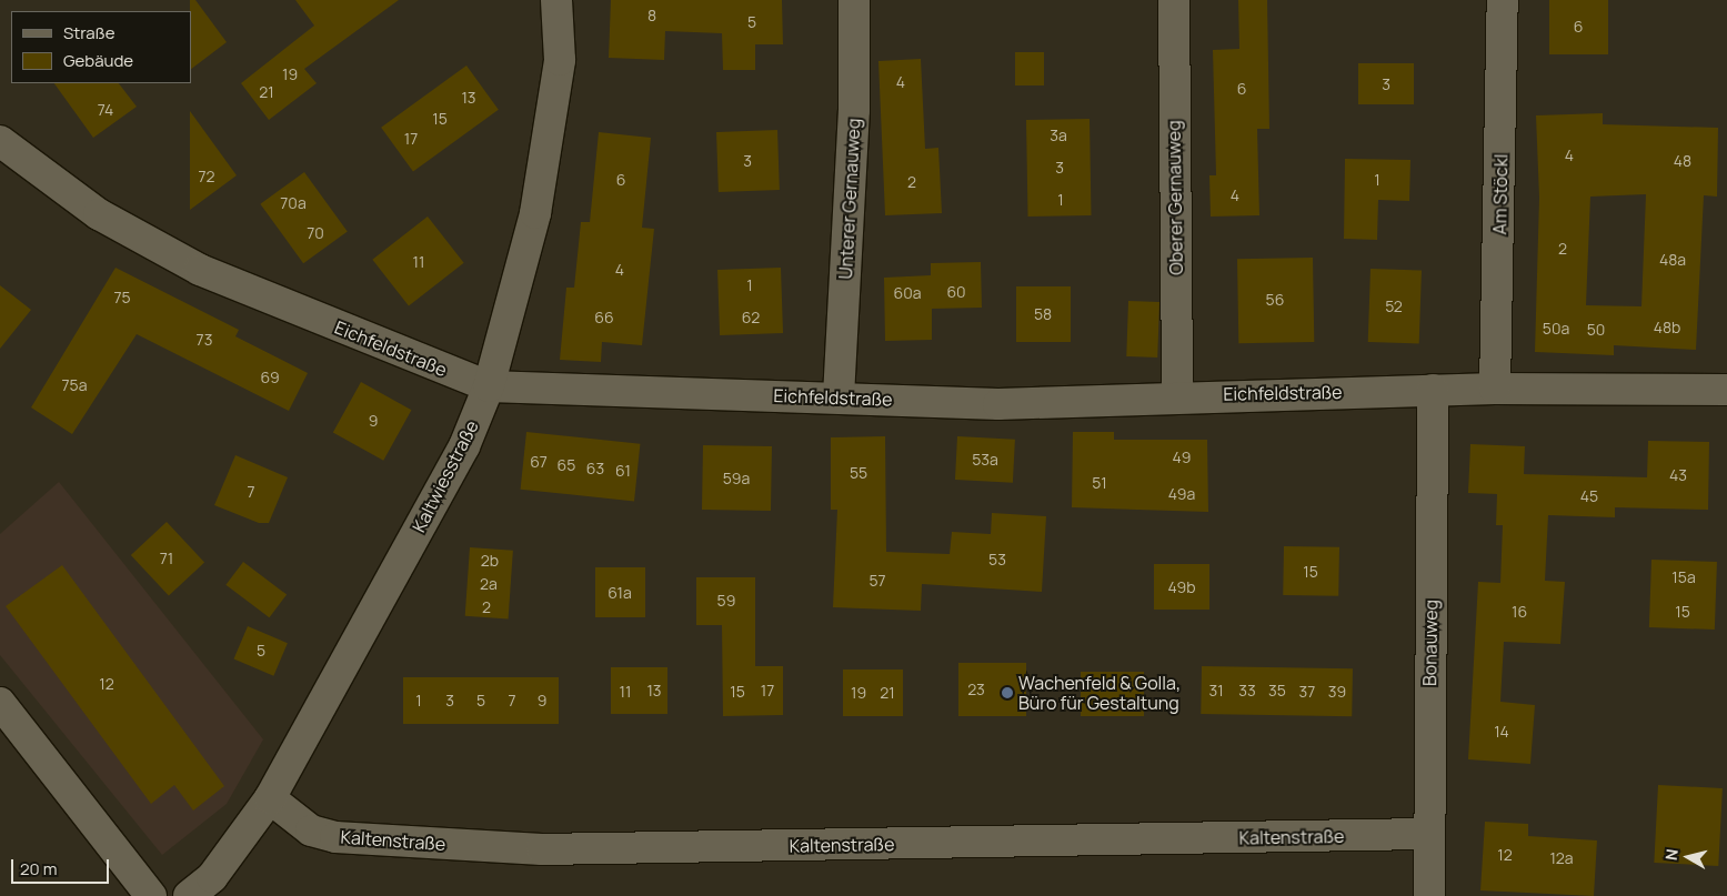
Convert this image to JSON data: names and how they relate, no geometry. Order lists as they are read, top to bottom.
{
  "streets": {
    "street": [
      "Am Stöckl",
      "Oberer Gernauweg",
      "Unterer Gernauweg",
      "Eichfeldstraße",
      "Kaltwiesstraße",
      "Bonauweg",
      "Kaltenstraße"
    ]
  },
  "crossings": [
    ["Am Stöckl", "Eichfeldstraße"],
    ["Oberer Gernauweg", "Eichfeldstraße"],
    ["Unterer Gernauweg", "Eichfeldstraße"],
    ["Eichfeldstraße", "Kaltwiesstraße"],
    ["Eichfeldstraße", "Bonauweg"],
    ["Kaltwiesstraße", "Kaltenstraße"],
    ["Bonauweg", "Kaltenstraße"]
  ],
  "places": ["Wachenfeld & Golla, Büro für Gestaltung"],
  "house_numbers": [
    "8",
    "5",
    "6",
    "19",
    "4",
    "3",
    "6",
    "21",
    "13",
    "74",
    "15",
    "3a",
    "17",
    "4",
    "3",
    "48",
    "3",
    "72",
    "6",
    "1",
    "2",
    "4",
    "1",
    "70a",
    "70",
    "2",
    "48a",
    "11",
    "4",
    "1",
    "60",
    "60a",
    "75",
    "56",
    "52",
    "58",
    "66",
    "62",
    "48b",
    "50a",
    "50",
    "73",
    "69",
    "75a",
    "9",
    "49",
    "53a",
    "67",
    "65",
    "63",
    "61",
    "55",
    "43",
    "59a",
    "51",
    "7",
    "49a",
    "45",
    "71",
    "53",
    "2b",
    "15",
    "15a",
    "57",
    "2a",
    "49b",
    "61a",
    "59",
    "2",
    "16",
    "15",
    "5",
    "12",
    "23",
    "13",
    "17",
    "31",
    "33",
    "35",
    "11",
    "15",
    "37",
    "39",
    "19",
    "21",
    "1",
    "3",
    "5",
    "7",
    "9",
    "14",
    "12",
    "12a"
  ],
  "legend": ["Straße", "Gebäude"],
  "scale_bar": "20 m",
  "north": "left"
}
